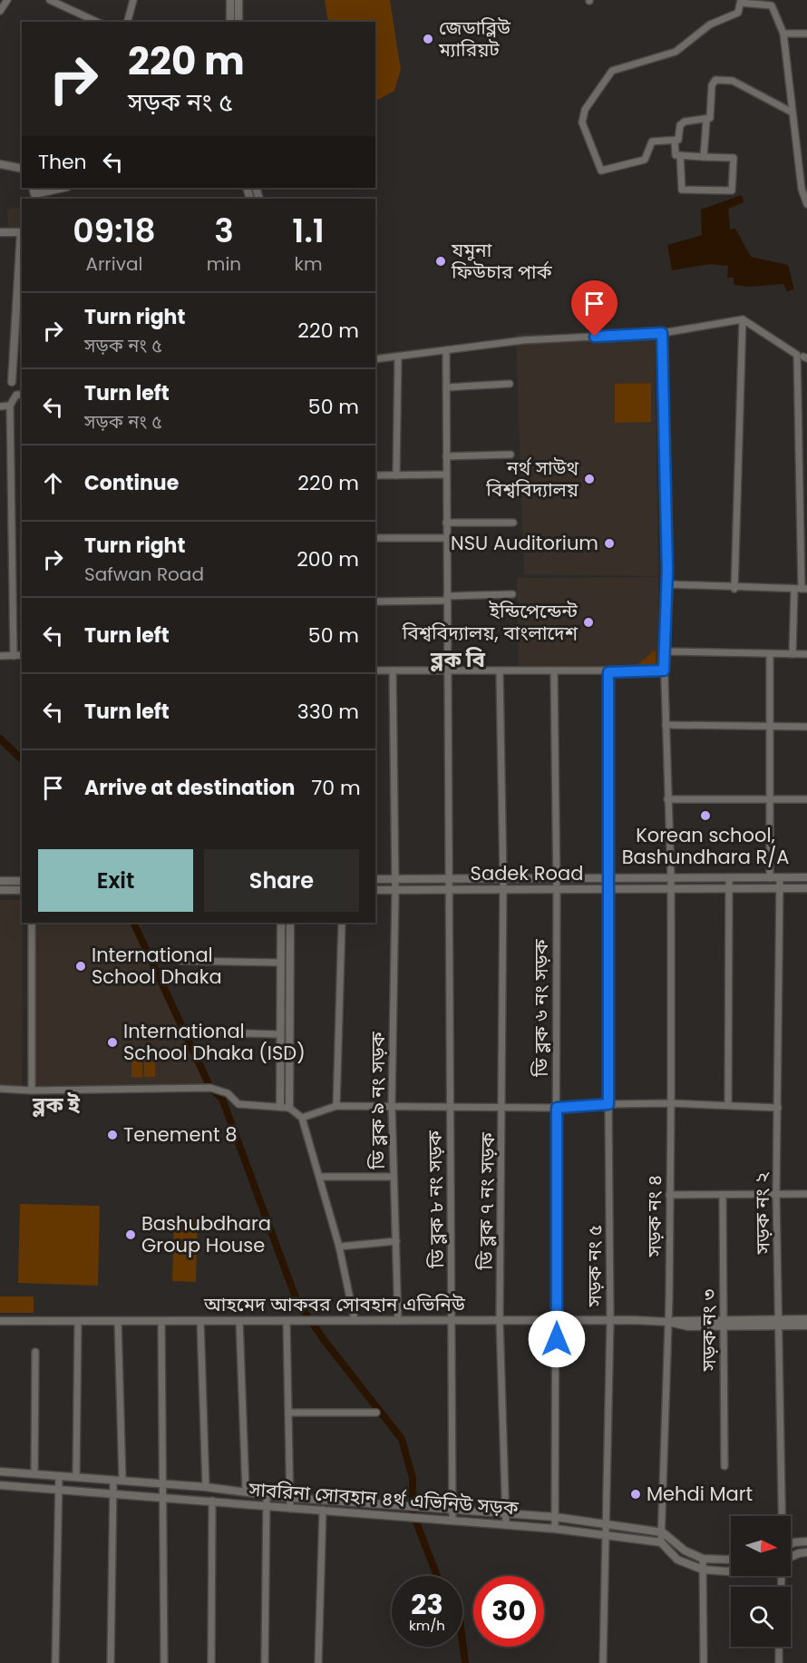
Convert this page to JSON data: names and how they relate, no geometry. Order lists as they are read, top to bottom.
{
  "streets": {
    "street": [
      "Sadek Road",
      "ডি ব্লক ৬ নং সড়ক",
      "ডি ব্লক ৯ নং সড়ক",
      "ডি ব্লক ৮ নং সড়ক",
      "ডি ব্লক ৭ নং সড়ক",
      "সড়ক নং ২",
      "সড়ক নং ৪",
      "সড়ক নং ৫",
      "আহমেদ আকবর সোবহান এভিনিউ",
      "সড়ক নং ৩",
      "সাবরিনা সোবহান ৪র্থ এভিনিউ সড়ক"
    ]
  },
  "crossings": [
    ["Sadek Road", "ডি ব্লক ৬ নং সড়ক"],
    ["Sadek Road", "ডি ব্লক ৯ নং সড়ক"],
    ["Sadek Road", "ডি ব্লক ৮ নং সড়ক"],
    ["Sadek Road", "ডি ব্লক ৭ নং সড়ক"],
    ["Sadek Road", "সড়ক নং ২"],
    ["Sadek Road", "সড়ক নং ৪"],
    ["Sadek Road", "সড়ক নং ৫"],
    ["ডি ব্লক ৬ নং সড়ক", "আহমেদ আকবর সোবহান এভিনিউ"],
    ["ডি ব্লক ৬ নং সড়ক", "সাবরিনা সোবহান ৪র্থ এভিনিউ সড়ক"],
    ["ডি ব্লক ৯ নং সড়ক", "আহমেদ আকবর সোবহান এভিনিউ"],
    ["ডি ব্লক ৮ নং সড়ক", "আহমেদ আকবর সোবহান এভিনিউ"],
    ["ডি ব্লক ৮ নং সড়ক", "সাবরিনা সোবহান ৪র্থ এভিনিউ সড়ক"],
    ["ডি ব্লক ৭ নং সড়ক", "আহমেদ আকবর সোবহান এভিনিউ"],
    ["ডি ব্লক ৭ নং সড়ক", "সাবরিনা সোবহান ৪র্থ এভিনিউ সড়ক"],
    ["সড়ক নং ২", "আহমেদ আকবর সোবহান এভিনিউ"],
    ["সড়ক নং ৪", "আহমেদ আকবর সোবহান এভিনিউ"],
    ["সড়ক নং ৪", "সাবরিনা সোবহান ৪র্থ এভিনিউ সড়ক"],
    ["সড়ক নং ৫", "আহমেদ আকবর সোবহান এভিনিউ"],
    ["সড়ক নং ৫", "সাবরিনা সোবহান ৪র্থ এভিনিউ সড়ক"],
    ["আহমেদ আকবর সোবহান এভিনিউ", "সড়ক নং ৩"]
  ],
  "districts": ["ব্লক বি", "ব্লক ই"],
  "places": [
    "জেডাব্লিউ ম্যারিয়ট",
    "যমুনা ফিউচার পার্ক",
    "নর্থ সাউথ বিশ্ববিদ্যালয়",
    "NSU Auditorium",
    "ইন্ডিপেন্ডেন্ট বিশ্ববিদ্যালয়, বাংলাদেশ",
    "Korean school, Bashundhara R/A",
    "International School Dhaka",
    "International School Dhaka (ISD)",
    "Tenement 8",
    "Bashubdhara Group House",
    "Mehdi Mart"
  ],
  "north": "right",
  "page": {
    "turn": ["220 m", "সড়ক নং ৫"],
    "then": "Then",
    "eta": [
      "09:18",
      "Arrival",
      "3",
      "min",
      "1.1",
      "km"
    ],
    "list": [
      {
        "name": "Turn right",
        "note": "সড়ক নং ৫",
        "value": "220 m"
      },
      {
        "name": "Turn left",
        "note": "সড়ক নং ৫",
        "value": "50 m"
      },
      {
        "name": "Continue",
        "value": "220 m"
      },
      {
        "name": "Turn right",
        "note": "Safwan Road",
        "value": "200 m"
      },
      {
        "name": "Turn left",
        "value": "50 m"
      },
      {
        "name": "Turn left",
        "value": "330 m"
      },
      {
        "name": "Arrive at destination",
        "value": "70 m"
      }
    ],
    "buttons": ["Exit", "Share"],
    "speed": "23 km/h",
    "limit": "30"
  }
}
